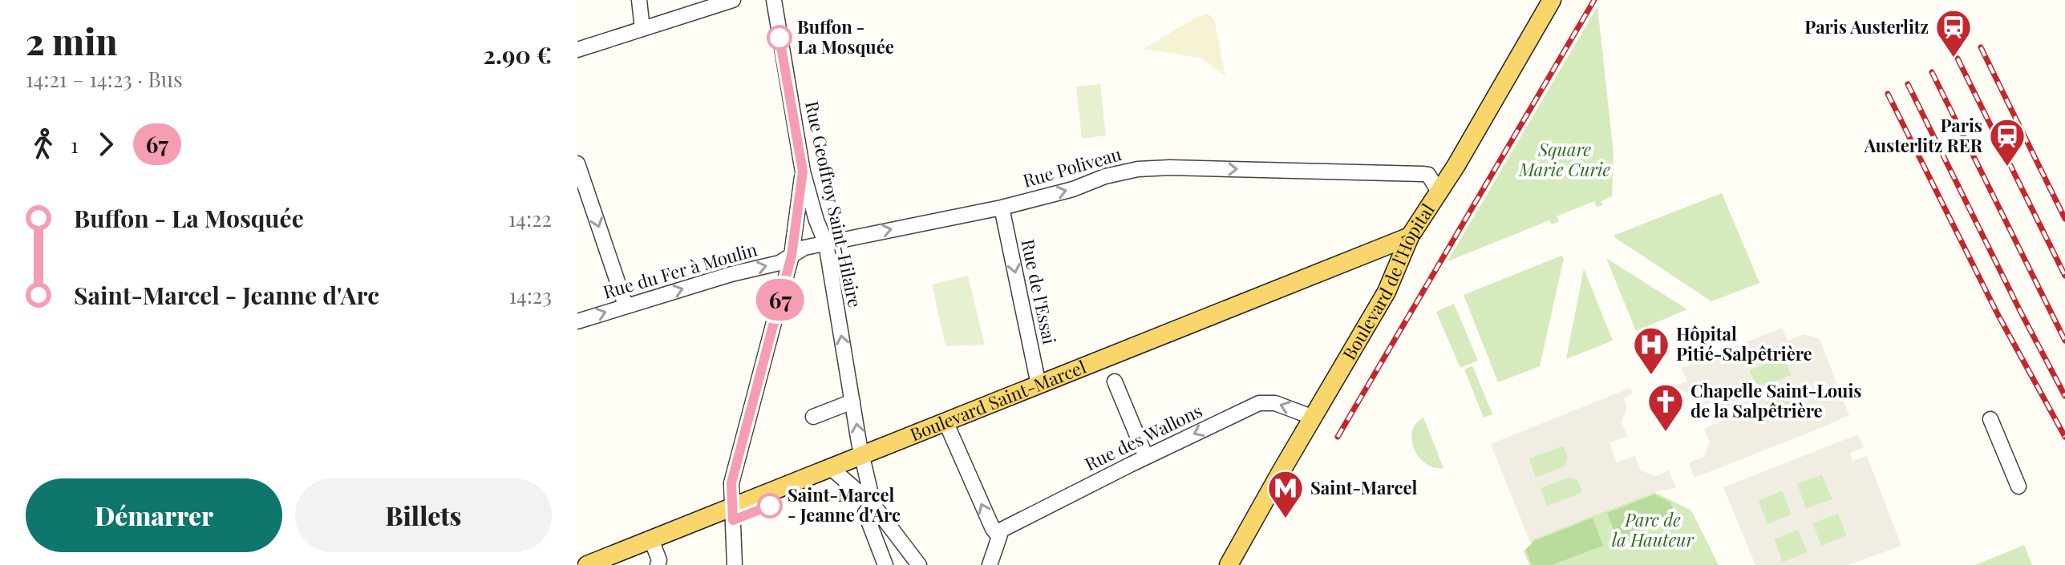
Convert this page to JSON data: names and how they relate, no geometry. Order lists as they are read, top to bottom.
{
  "streets": {
    "main road": ["Boulevard de l'Hôpital", "Boulevard Saint-Marcel"],
    "street": [
      "Rue Poliveau",
      "Rue Geoffroy Saint-Hilaire",
      "Rue du Fer à Moulin",
      "Rue de l'Essai",
      "Rue des Wallons"
    ]
  },
  "crossings": [
    ["Rue Poliveau", "Rue Geoffroy Saint-Hilaire"],
    ["Rue Poliveau", "Rue du Fer à Moulin"],
    ["Rue Poliveau", "Boulevard de l'Hôpital"],
    ["Rue Poliveau", "Rue de l'Essai"],
    ["Rue Geoffroy Saint-Hilaire", "Boulevard Saint-Marcel"],
    ["Boulevard de l'Hôpital", "Boulevard Saint-Marcel"],
    ["Boulevard de l'Hôpital", "Rue des Wallons"],
    ["Rue de l'Essai", "Boulevard Saint-Marcel"]
  ],
  "one_way": [
    "Rue Poliveau",
    "Rue du Fer à Moulin",
    "Rue de l'Essai",
    "Rue des Wallons"
  ],
  "parks": ["Square Marie Curie", "Parc de la Hauteur"],
  "places": {
    "other": ["Buffon - La Mosquée", "Saint-Marcel - Jeanne d'Arc"],
    "station": ["Paris Austerlitz", "Paris Austerlitz RER"],
    "hospital": ["Hôpital Pitié-Salpêtrière"],
    "church": ["Chapelle Saint-Louis de la Salpêtrière"],
    "metro station": ["Saint-Marcel"]
  },
  "lines": ["bus line 67"],
  "page": {
    "heading": ["2 min", "14:21 – 14:23 · Bus", "2.90 €"],
    "on_map": "67",
    "legs": ["1", "67"],
    "list": [
      {
        "name": "Buffon - La Mosquée",
        "value": "14:22"
      },
      {
        "name": "Saint-Marcel - Jeanne d'Arc",
        "value": "14:23"
      }
    ],
    "buttons": ["Démarrer", "Billets"]
  }
}
